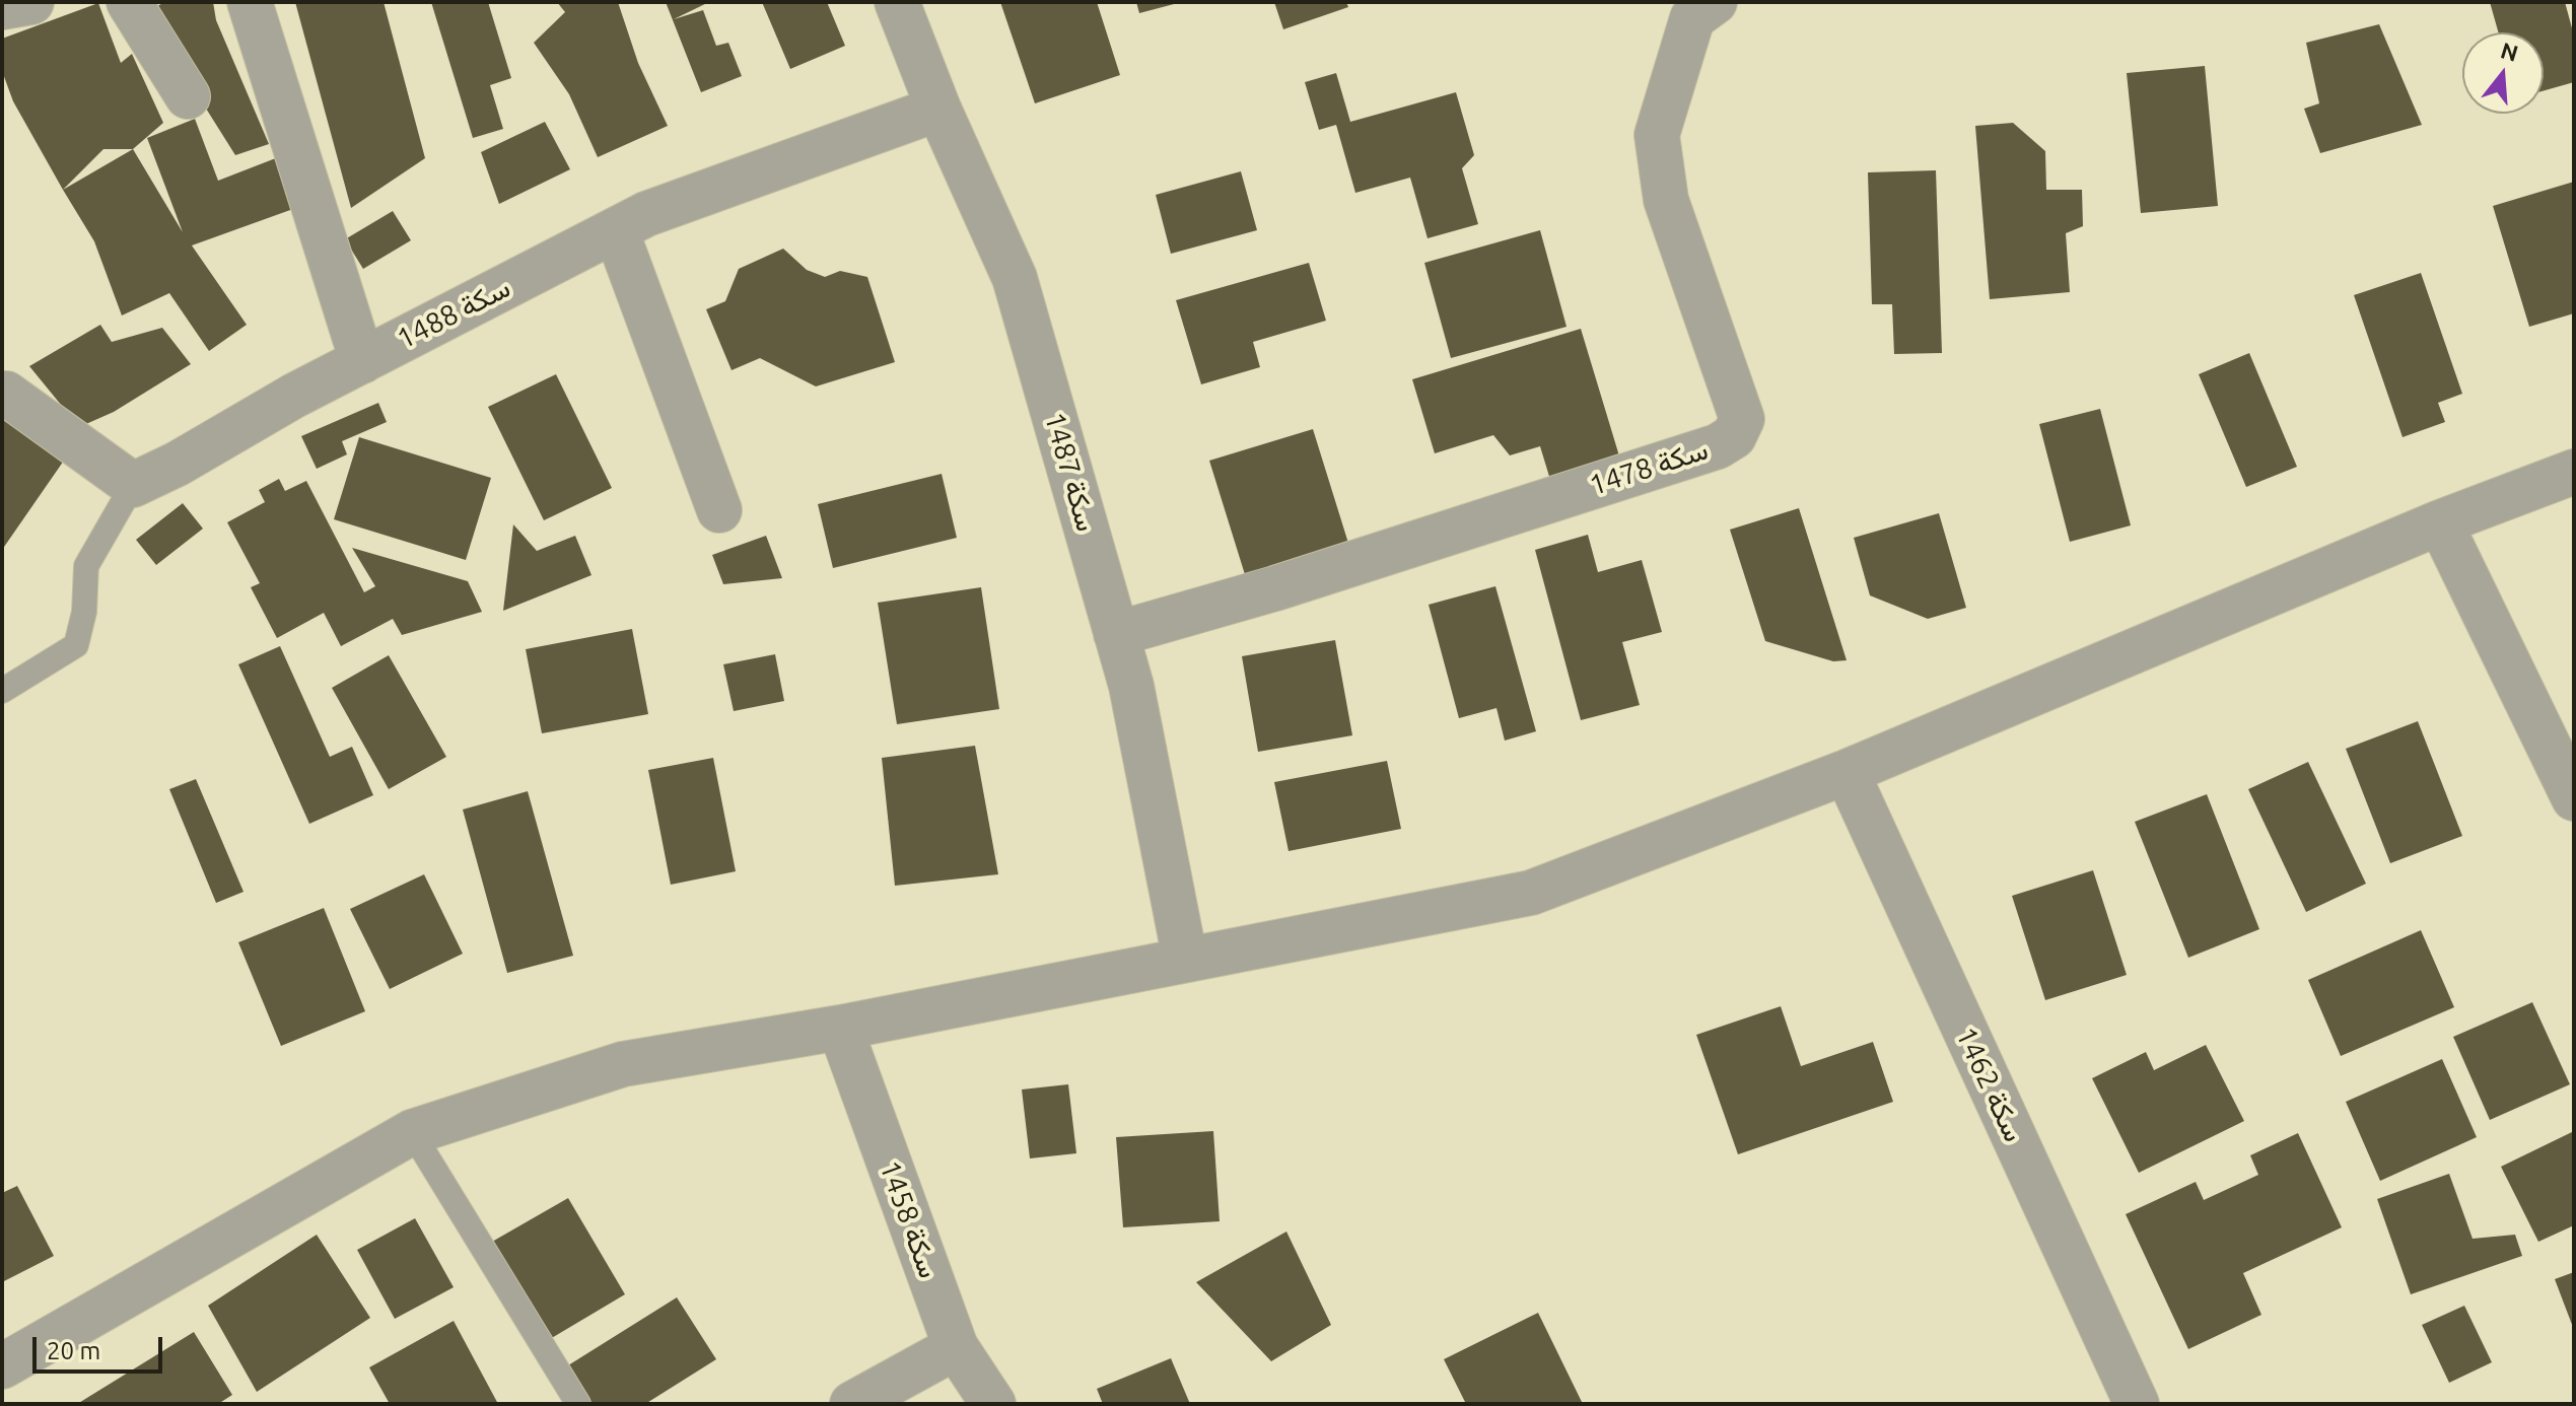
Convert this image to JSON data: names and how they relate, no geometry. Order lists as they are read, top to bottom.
{
  "streets": {
    "street": [
      "سكة 1488",
      "سكة 1478",
      "سكة 1487",
      "سكة 1462",
      "سكة 1458"
    ]
  },
  "crossings": [
    ["سكة 1488", "سكة 1487"],
    ["سكة 1478", "سكة 1487"]
  ],
  "scale_bar": "20 m",
  "north": "top"
}
